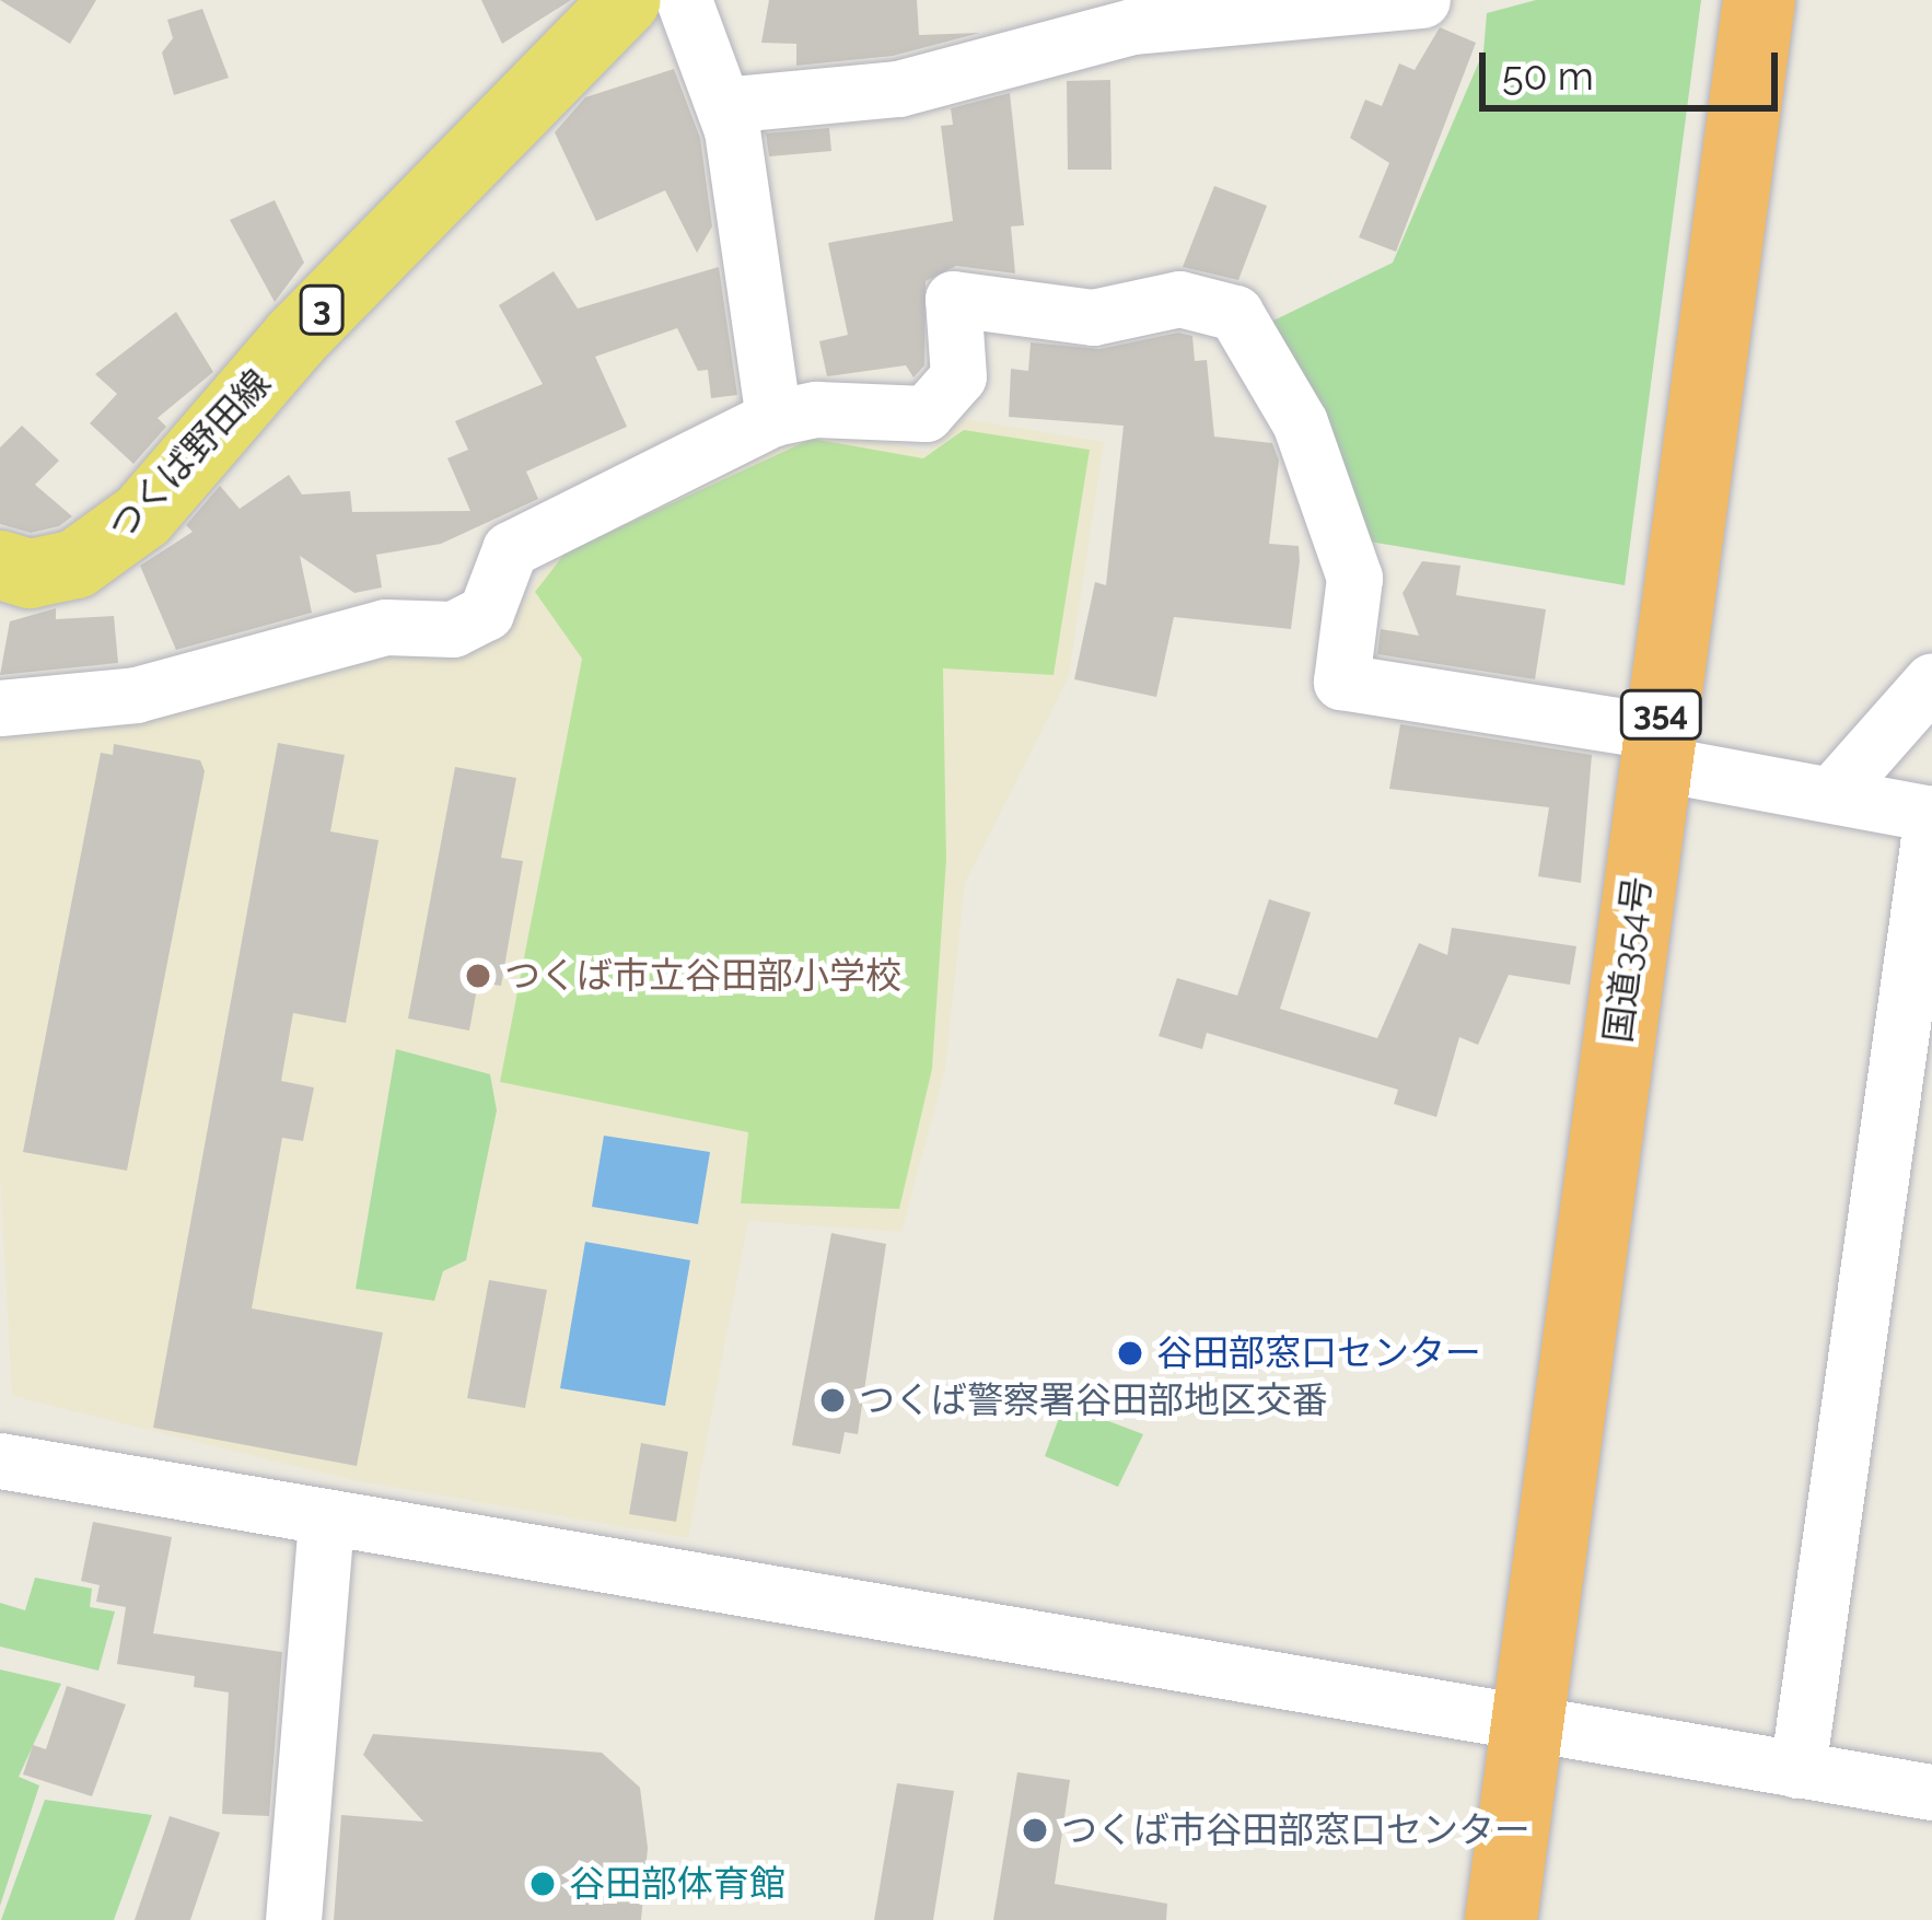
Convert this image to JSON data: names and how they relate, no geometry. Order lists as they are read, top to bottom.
{
  "streets": {
    "highway": ["354", "国道354号"],
    "main road": ["3", "つくば野田線"]
  },
  "places": [
    "つくば市立谷田部小学校",
    "谷田部窓口センター",
    "つくば警察署谷田部地区交番",
    "つくば市谷田部窓口センター",
    "谷田部体育館"
  ],
  "scale_bar": "50 m"
}
